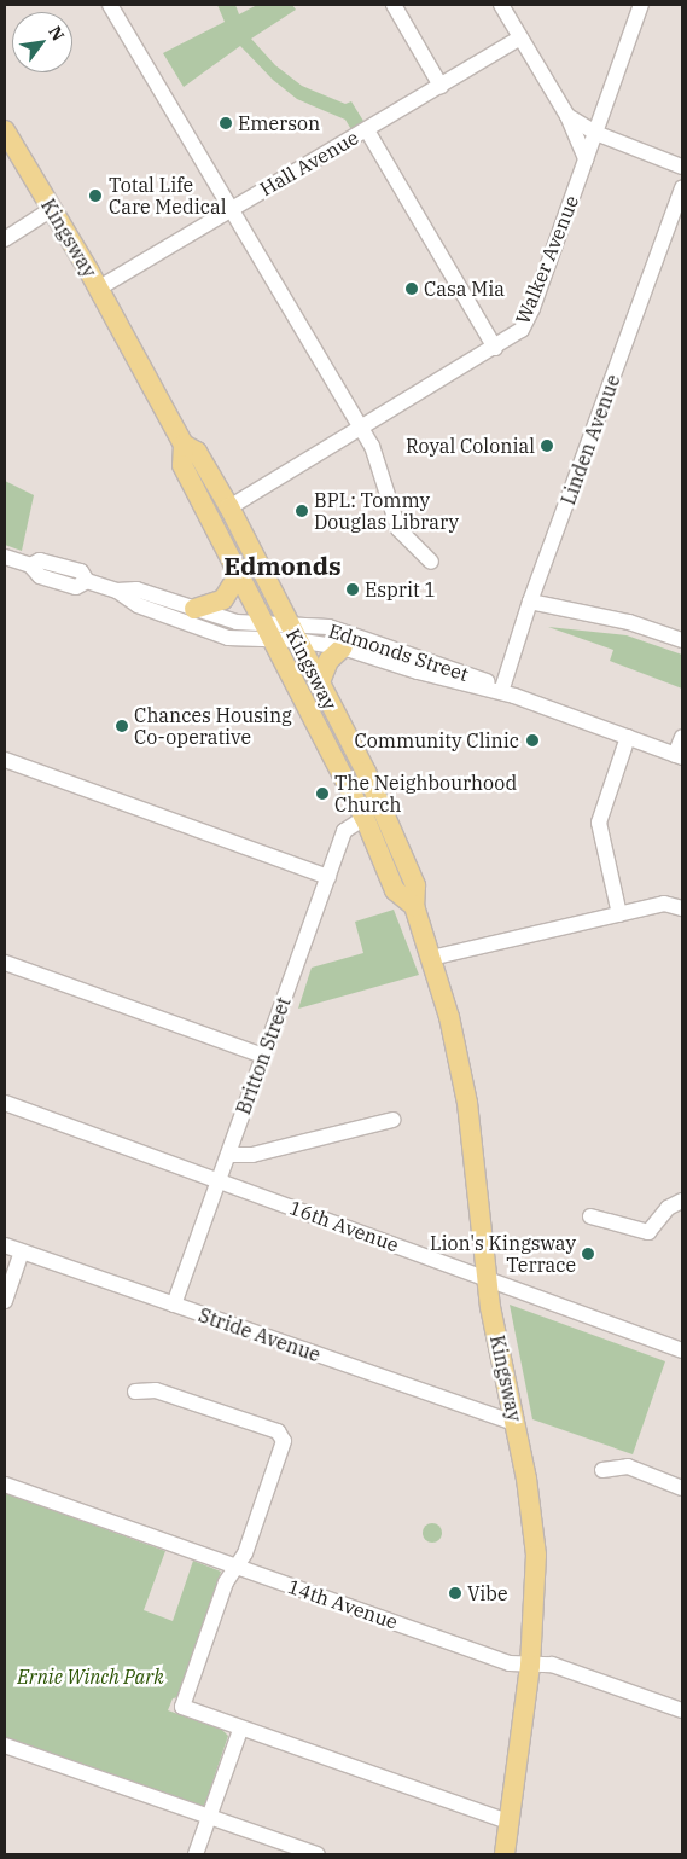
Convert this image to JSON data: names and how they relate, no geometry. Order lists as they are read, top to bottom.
{
  "streets": {
    "main road": ["Kingsway"],
    "street": [
      "Hall Avenue",
      "Walker Avenue",
      "Linden Avenue",
      "Edmonds Street",
      "Britton Street",
      "16th Avenue",
      "Stride Avenue",
      "14th Avenue"
    ]
  },
  "crossings": [
    ["Hall Avenue", "Kingsway"],
    ["Kingsway", "Walker Avenue"],
    ["Kingsway", "Edmonds Street"],
    ["Kingsway", "Britton Street"],
    ["Kingsway", "16th Avenue"],
    ["Kingsway", "Stride Avenue"],
    ["Kingsway", "14th Avenue"],
    ["Linden Avenue", "Edmonds Street"],
    ["Britton Street", "16th Avenue"],
    ["Britton Street", "Stride Avenue"]
  ],
  "districts": ["Edmonds"],
  "parks": ["Ernie Winch Park"],
  "places": [
    "Emerson",
    "Total Life Care Medical",
    "Casa Mia",
    "Royal Colonial",
    "BPL: Tommy Douglas Library",
    "Esprit 1",
    "Chances Housing Co-operative",
    "Community Clinic",
    "The Neighbourhood Church",
    "Lion's Kingsway Terrace",
    "Vibe"
  ],
  "north": "top right"
}
